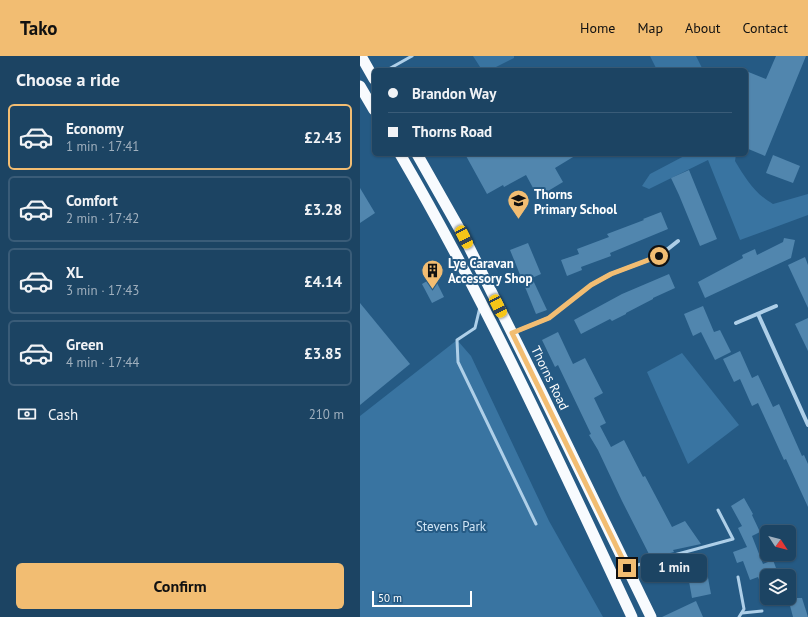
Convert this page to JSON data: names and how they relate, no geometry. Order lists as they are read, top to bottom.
{
  "streets": {
    "highway": ["Thorns Road"]
  },
  "parks": ["Stevens Park"],
  "places": {
    "school or university": ["Thorns Primary School"],
    "building": ["Lye Caravan Accessory Shop"]
  },
  "scale_bar": "50 m",
  "north": "bottom right",
  "page": {
    "header": "Tako",
    "nav": [
      "Home",
      "Map",
      "About",
      "Contact"
    ],
    "heading": "Choose a ride",
    "banner": ["Brandon Way", "Thorns Road"],
    "list": [
      {
        "name": "Economy",
        "note": "1 min · 17:41",
        "value": "£2.43"
      },
      {
        "name": "Comfort",
        "note": "2 min · 17:42",
        "value": "£3.28"
      },
      {
        "name": "XL",
        "note": "3 min · 17:43",
        "value": "£4.14"
      },
      {
        "name": "Green",
        "note": "4 min · 17:44",
        "value": "£3.85"
      }
    ],
    "pay": ["Cash", "210 m"],
    "bubble": "1 min",
    "buttons": "Confirm",
    "scale": "50 m"
  }
}
